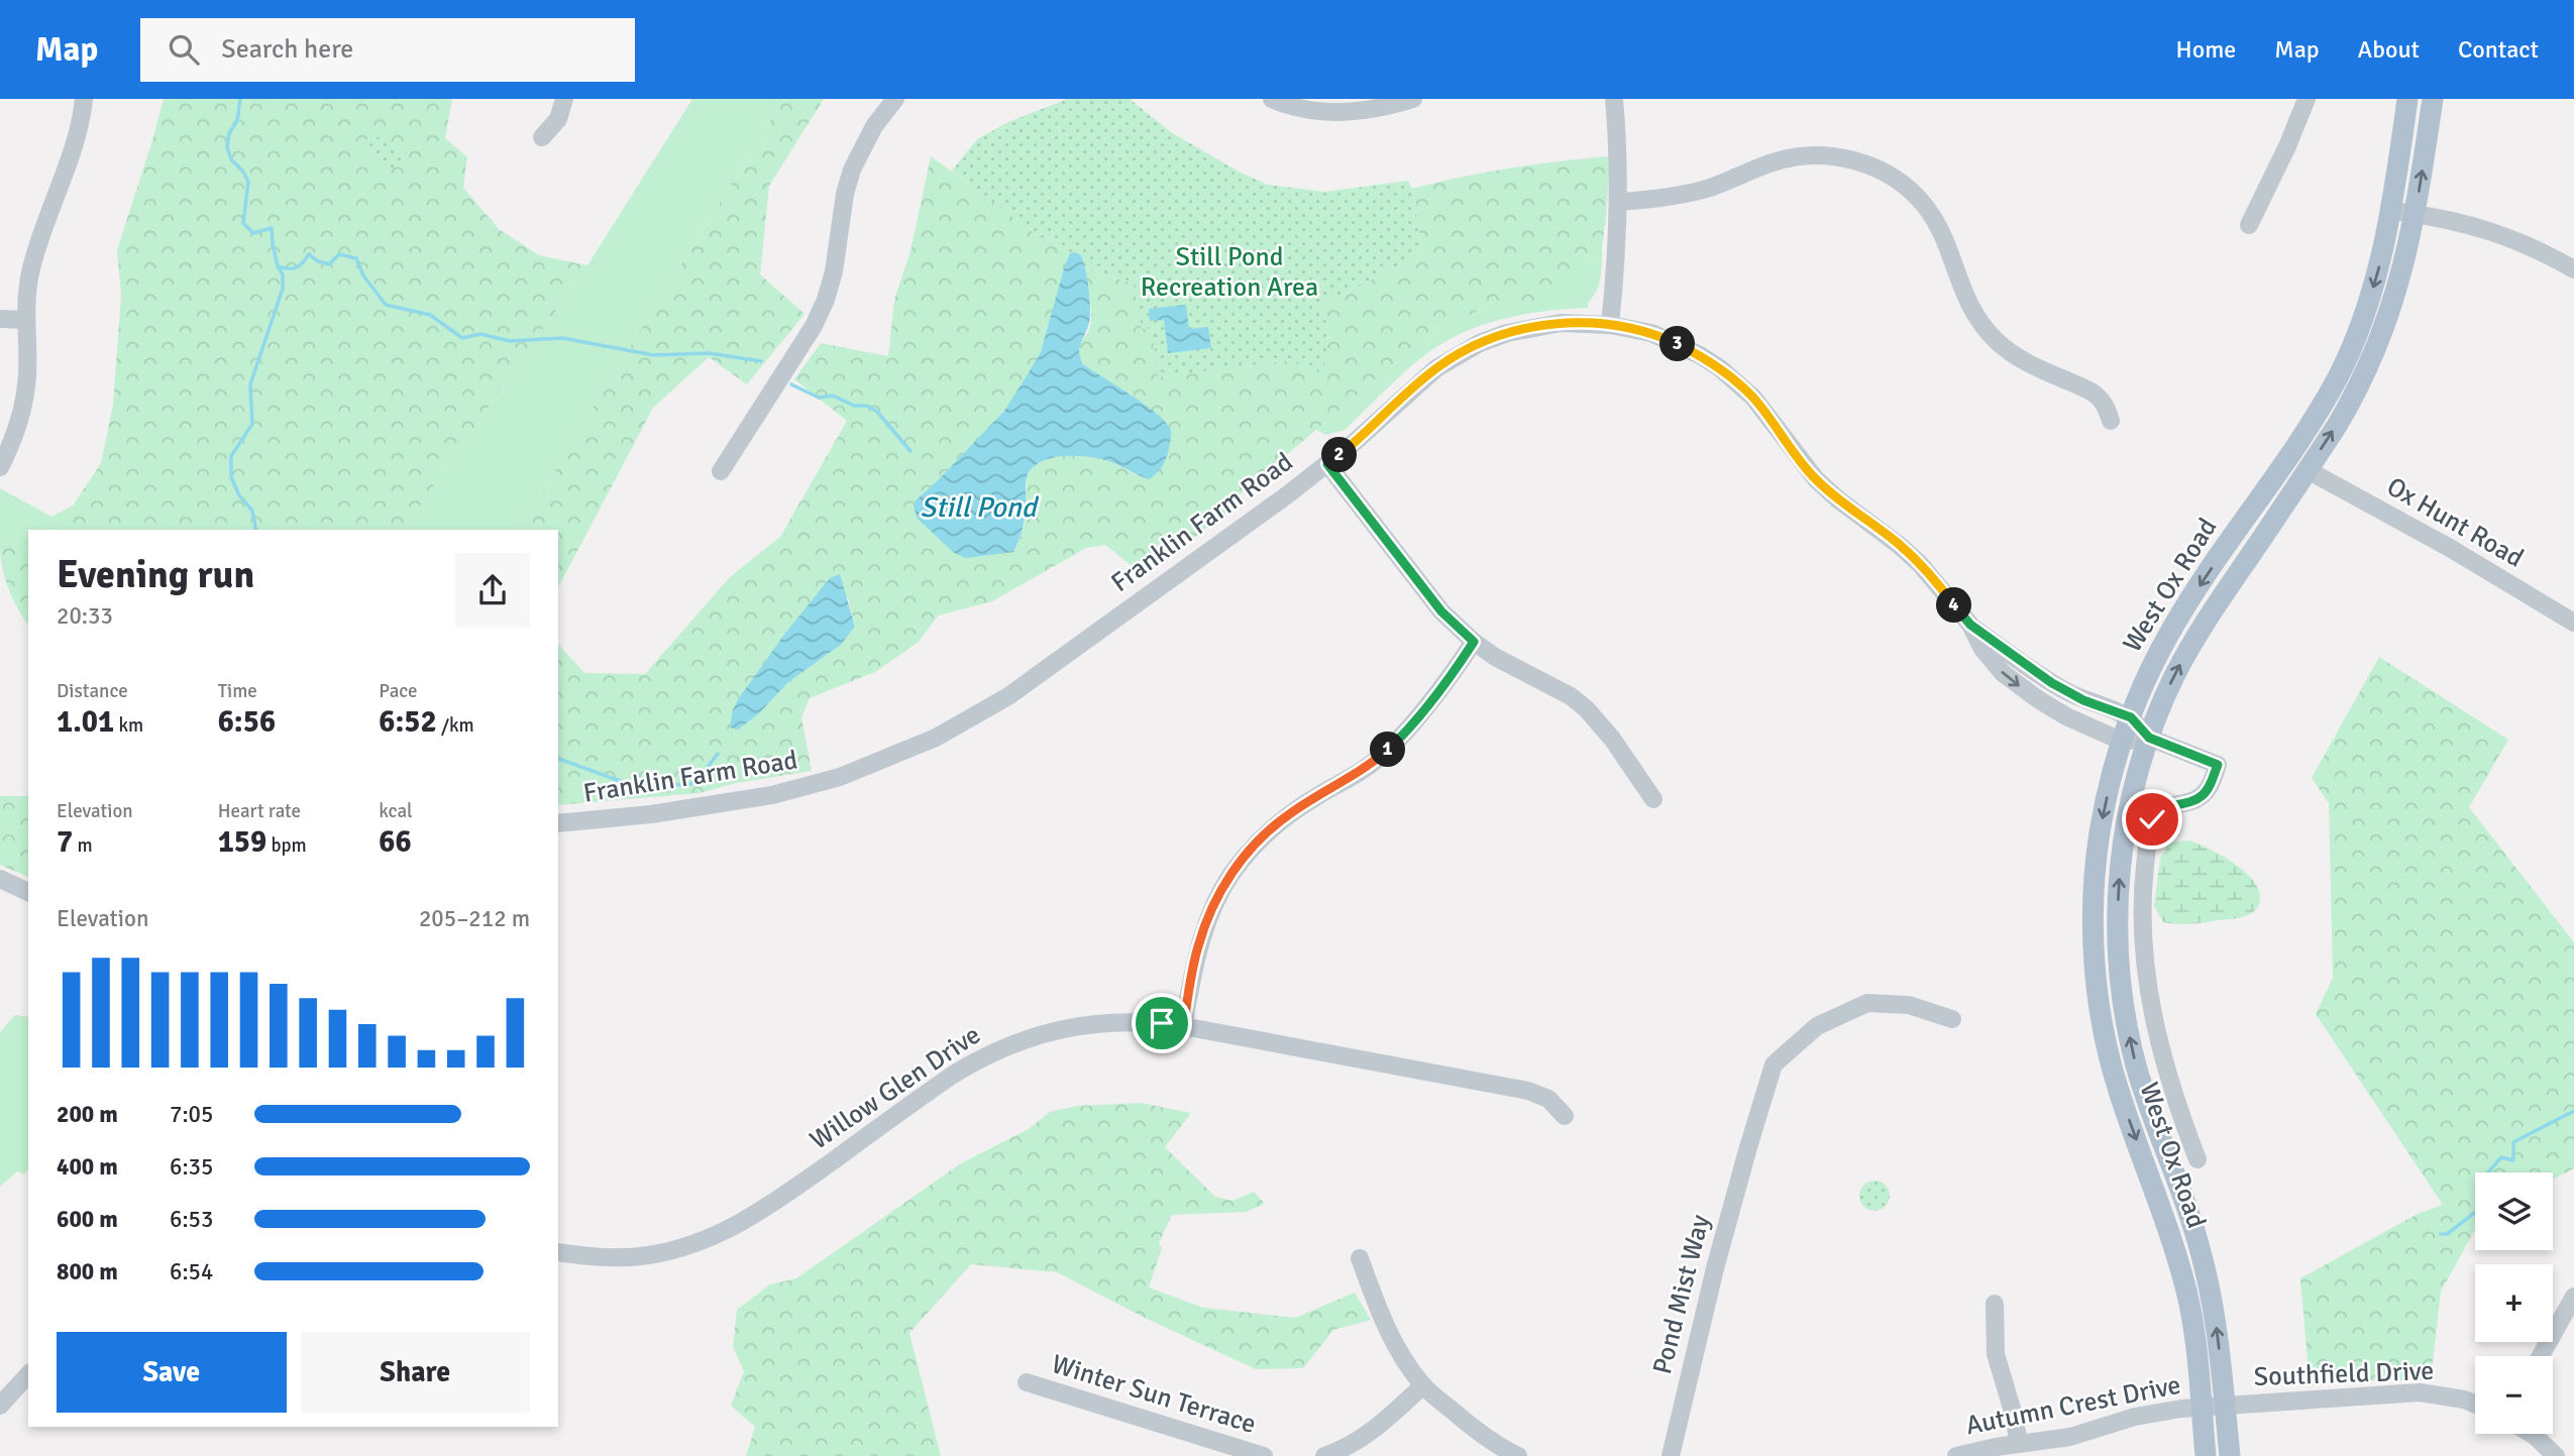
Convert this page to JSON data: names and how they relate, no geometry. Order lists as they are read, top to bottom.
{
  "streets": {
    "main road": ["West Ox Road"],
    "street": [
      "Franklin Farm Road",
      "Ox Hunt Road",
      "Willow Glen Drive",
      "Pond Mist Way",
      "Southfield Drive",
      "Winter Sun Terrace",
      "Autumn Crest Drive"
    ]
  },
  "crossings": [
    ["Franklin Farm Road", "West Ox Road"],
    ["Ox Hunt Road", "West Ox Road"],
    ["West Ox Road", "Southfield Drive"],
    ["West Ox Road", "Autumn Crest Drive"],
    ["Southfield Drive", "Autumn Crest Drive"]
  ],
  "water": ["Still Pond"],
  "parks": ["Still Pond Recreation Area"],
  "page": {
    "header": "Map",
    "search": "Search here",
    "nav": [
      "Home",
      "Map",
      "About",
      "Contact"
    ],
    "pins": [
      "3",
      "2",
      "4",
      "1"
    ],
    "heading": ["Evening run", "20:33"],
    "stats": [
      ["Distance", "1.01 km"],
      ["Time", "6:56"],
      ["Pace", "6:52 /km"],
      ["Elevation", "7 m"],
      ["Heart rate", "159 bpm"],
      ["kcal", "66"]
    ],
    "chart": ["Elevation", "205–212 m"],
    "list": [
      {
        "name": "200 m",
        "note": "7:05"
      },
      {
        "name": "400 m",
        "note": "6:35"
      },
      {
        "name": "600 m",
        "note": "6:53"
      },
      {
        "name": "800 m",
        "note": "6:54"
      }
    ],
    "map_buttons": ["+", "−"],
    "buttons": ["Save", "Share"]
  }
}
